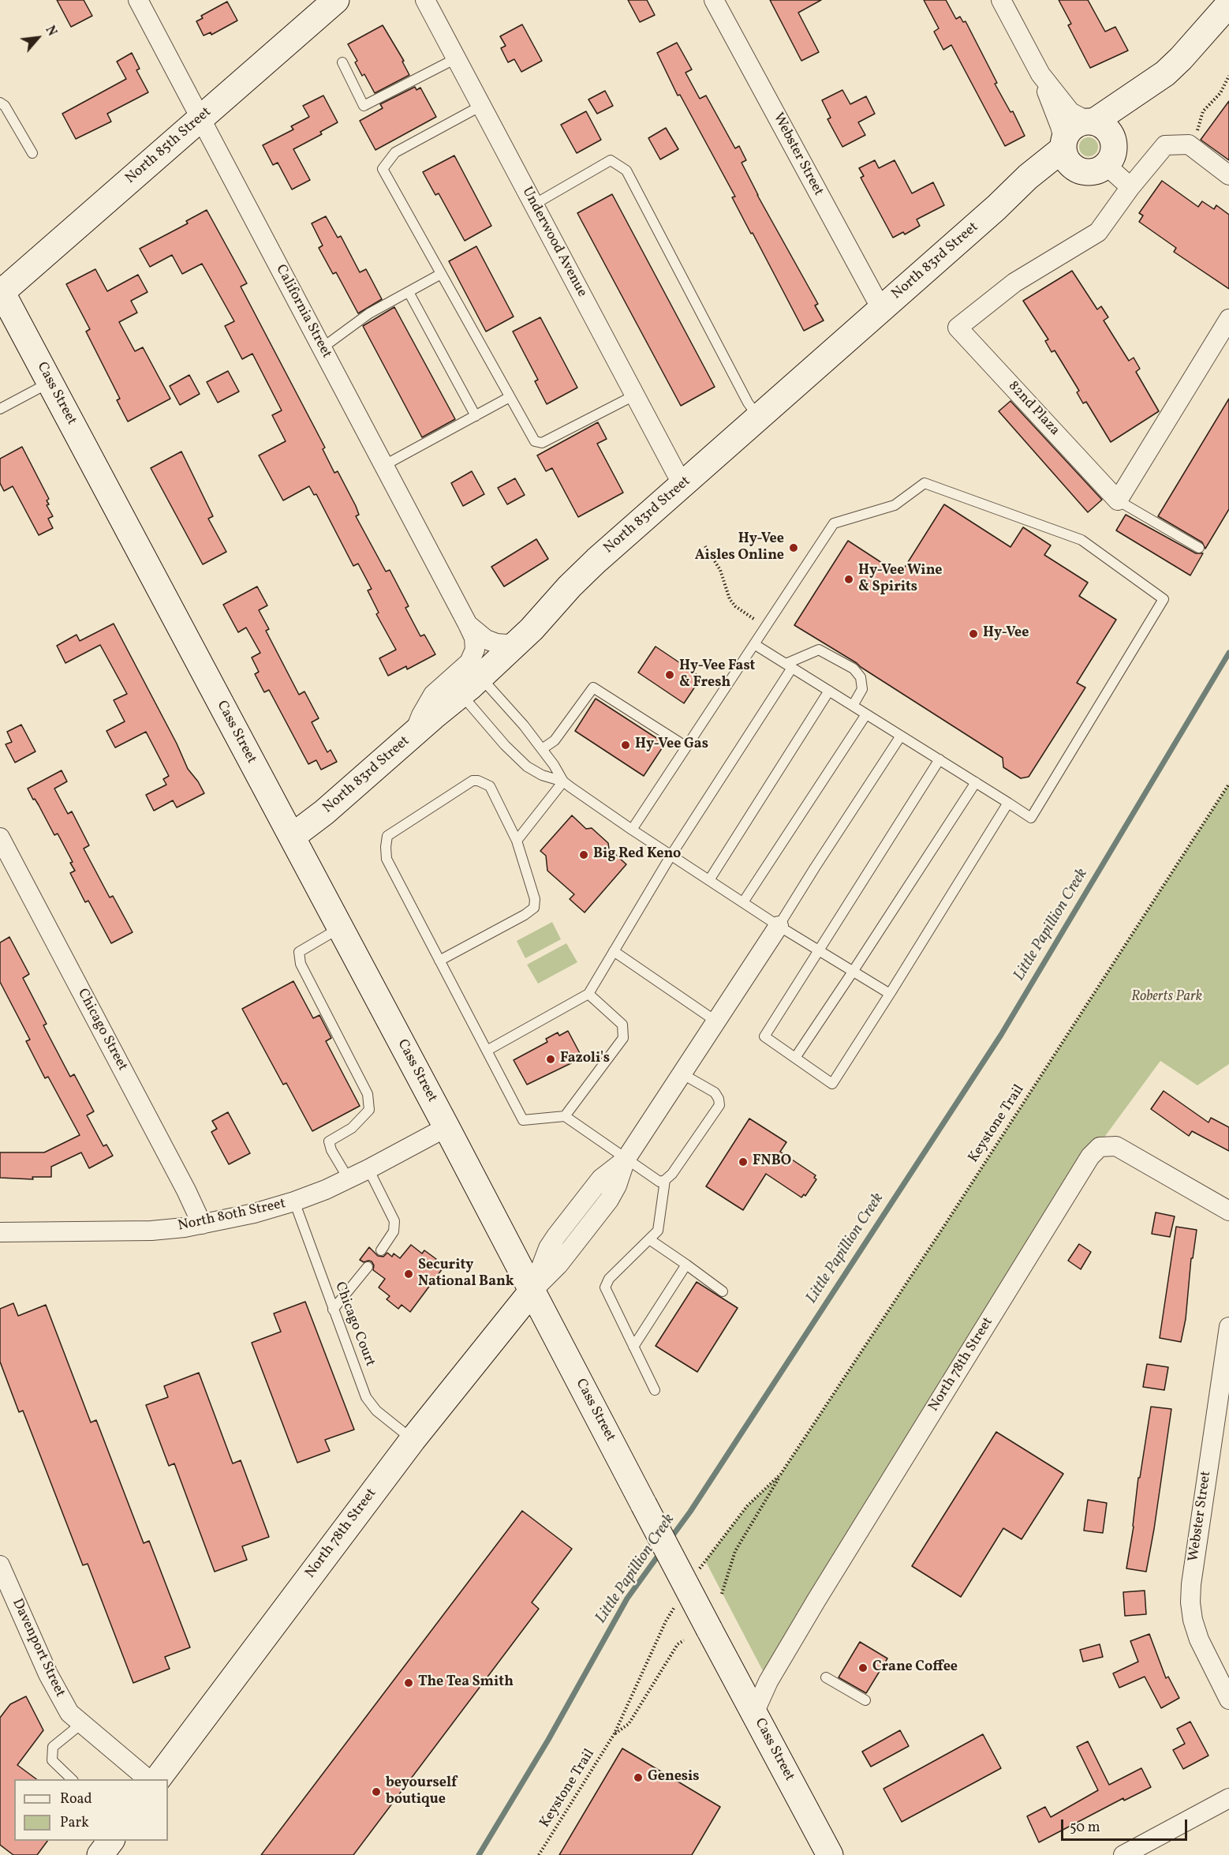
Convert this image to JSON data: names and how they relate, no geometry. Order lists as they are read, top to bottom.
{
  "streets": {
    "main road": [
      "North 85th Street",
      "North 83rd Street",
      "Cass Street",
      "North 78th Street"
    ],
    "street": [
      "Webster Street",
      "Underwood Avenue",
      "California Street",
      "82nd Plaza",
      "Chicago Street",
      "North 80th Street",
      "Davenport Street"
    ],
    "lane": ["Chicago Court"],
    "path": ["Keystone Trail"]
  },
  "crossings": [
    ["North 85th Street", "California Street"],
    ["North 85th Street", "Cass Street"],
    ["Webster Street", "North 83rd Street"],
    ["Underwood Avenue", "North 83rd Street"],
    ["North 83rd Street", "California Street"],
    ["North 83rd Street", "Cass Street"],
    ["Cass Street", "North 80th Street"],
    ["Cass Street", "North 78th Street"],
    ["Chicago Street", "North 80th Street"],
    ["North 80th Street", "Chicago Court"],
    ["Chicago Court", "North 78th Street"]
  ],
  "water": ["Little Papillion Creek"],
  "parks": ["Roberts Park"],
  "places": [
    "Hy-Vee Aisles Online",
    "Hy-Vee Wine & Spirits",
    "Hy-Vee",
    "Hy-Vee Fast & Fresh",
    "Hy-Vee Gas",
    "Big Red Keno",
    "Fazoli's",
    "FNBO",
    "Security National Bank",
    "Crane Coffee",
    "The Tea Smith",
    "Genesis",
    "beyourself boutique"
  ],
  "legend": ["Road", "Park"],
  "scale_bar": "50 m",
  "north": "top right"
}
